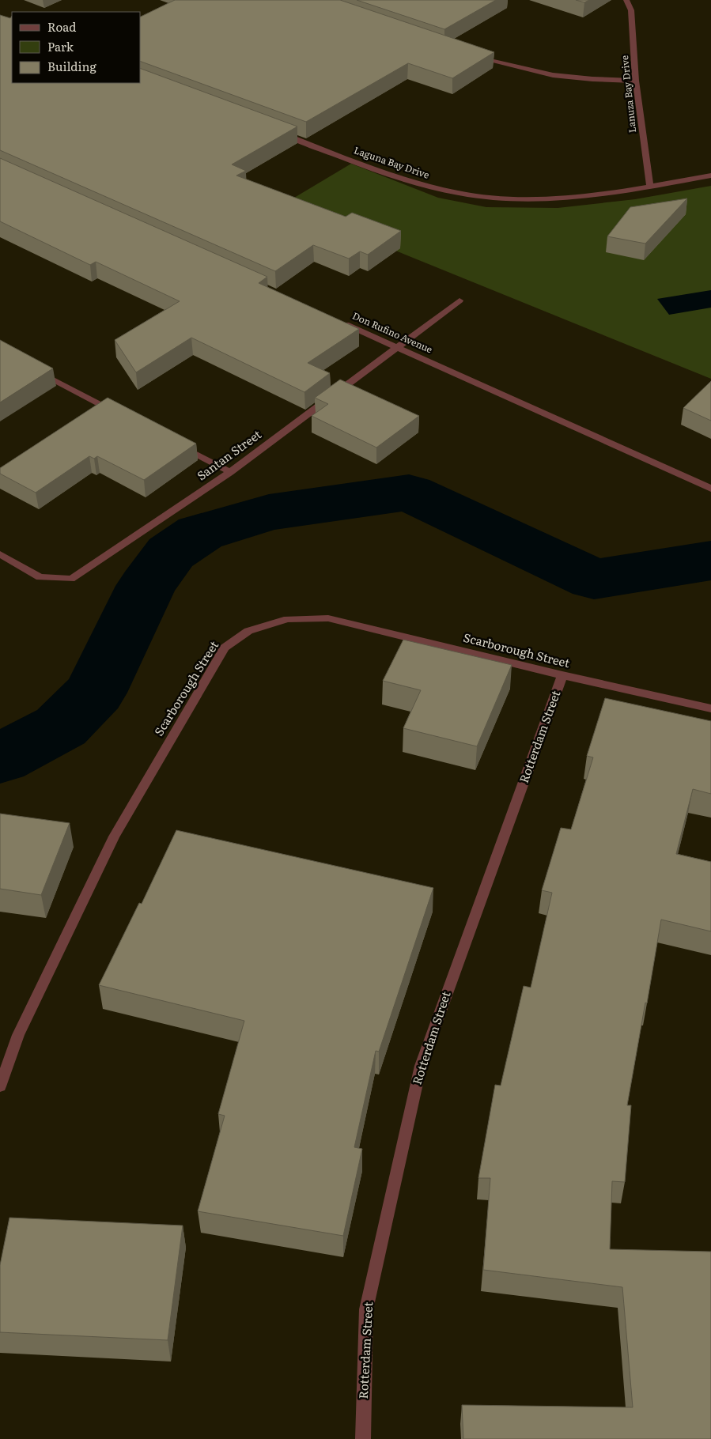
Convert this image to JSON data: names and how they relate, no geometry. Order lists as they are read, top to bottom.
{
  "streets": {
    "street": [
      "Lanuza Bay Drive",
      "Laguna Bay Drive",
      "Don Rufino Avenue",
      "Santan Street",
      "Scarborough Street",
      "Rotterdam Street"
    ]
  },
  "crossings": [
    ["Lanuza Bay Drive", "Laguna Bay Drive"],
    ["Don Rufino Avenue", "Santan Street"],
    ["Scarborough Street", "Rotterdam Street"]
  ],
  "legend": ["Road", "Park", "Building"]
}
